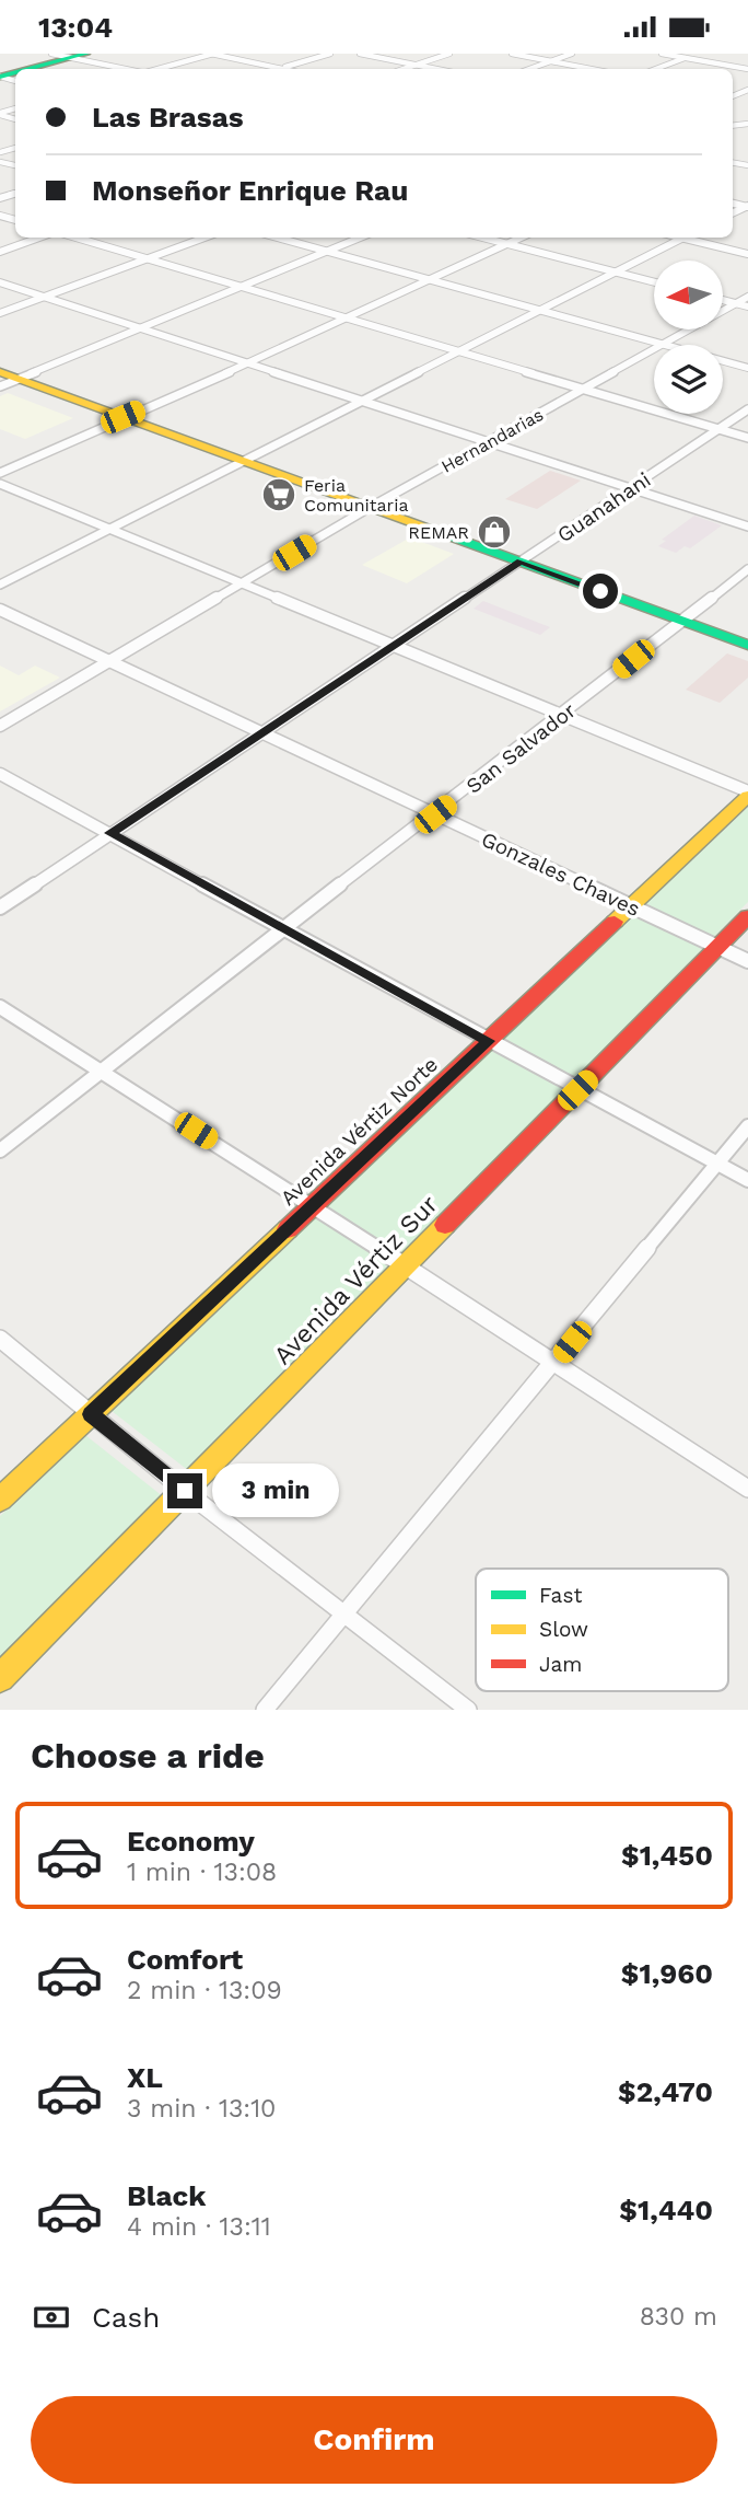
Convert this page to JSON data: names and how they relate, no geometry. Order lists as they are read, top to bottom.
{
  "streets": {
    "street": [
      "Hernandarias",
      "Guanahani",
      "San Salvador",
      "Gonzales Chaves",
      "Avenida Vértiz Norte",
      "Avenida Vértiz Sur"
    ]
  },
  "crossings": [
    ["Hernandarias", "Gonzales Chaves"],
    ["Guanahani", "Gonzales Chaves"],
    ["San Salvador", "Gonzales Chaves"],
    ["Gonzales Chaves", "Avenida Vértiz Norte"],
    ["Gonzales Chaves", "Avenida Vértiz Sur"]
  ],
  "places": {
    "supermarket": ["Feria Comunitaria"],
    "shop": ["REMAR"]
  },
  "legend": ["Fast", "Slow", "Jam"],
  "north": "left",
  "page": {
    "status": "13:04",
    "banner": ["Las Brasas", "Monseñor Enrique Rau"],
    "bubble": "3 min",
    "heading": "Choose a ride",
    "list": [
      {
        "name": "Economy",
        "note": "1 min · 13:08",
        "value": "$1,450"
      },
      {
        "name": "Comfort",
        "note": "2 min · 13:09",
        "value": "$1,960"
      },
      {
        "name": "XL",
        "note": "3 min · 13:10",
        "value": "$2,470"
      },
      {
        "name": "Black",
        "note": "4 min · 13:11",
        "value": "$1,440"
      }
    ],
    "pay": ["Cash", "830 m"],
    "buttons": "Confirm"
  }
}
